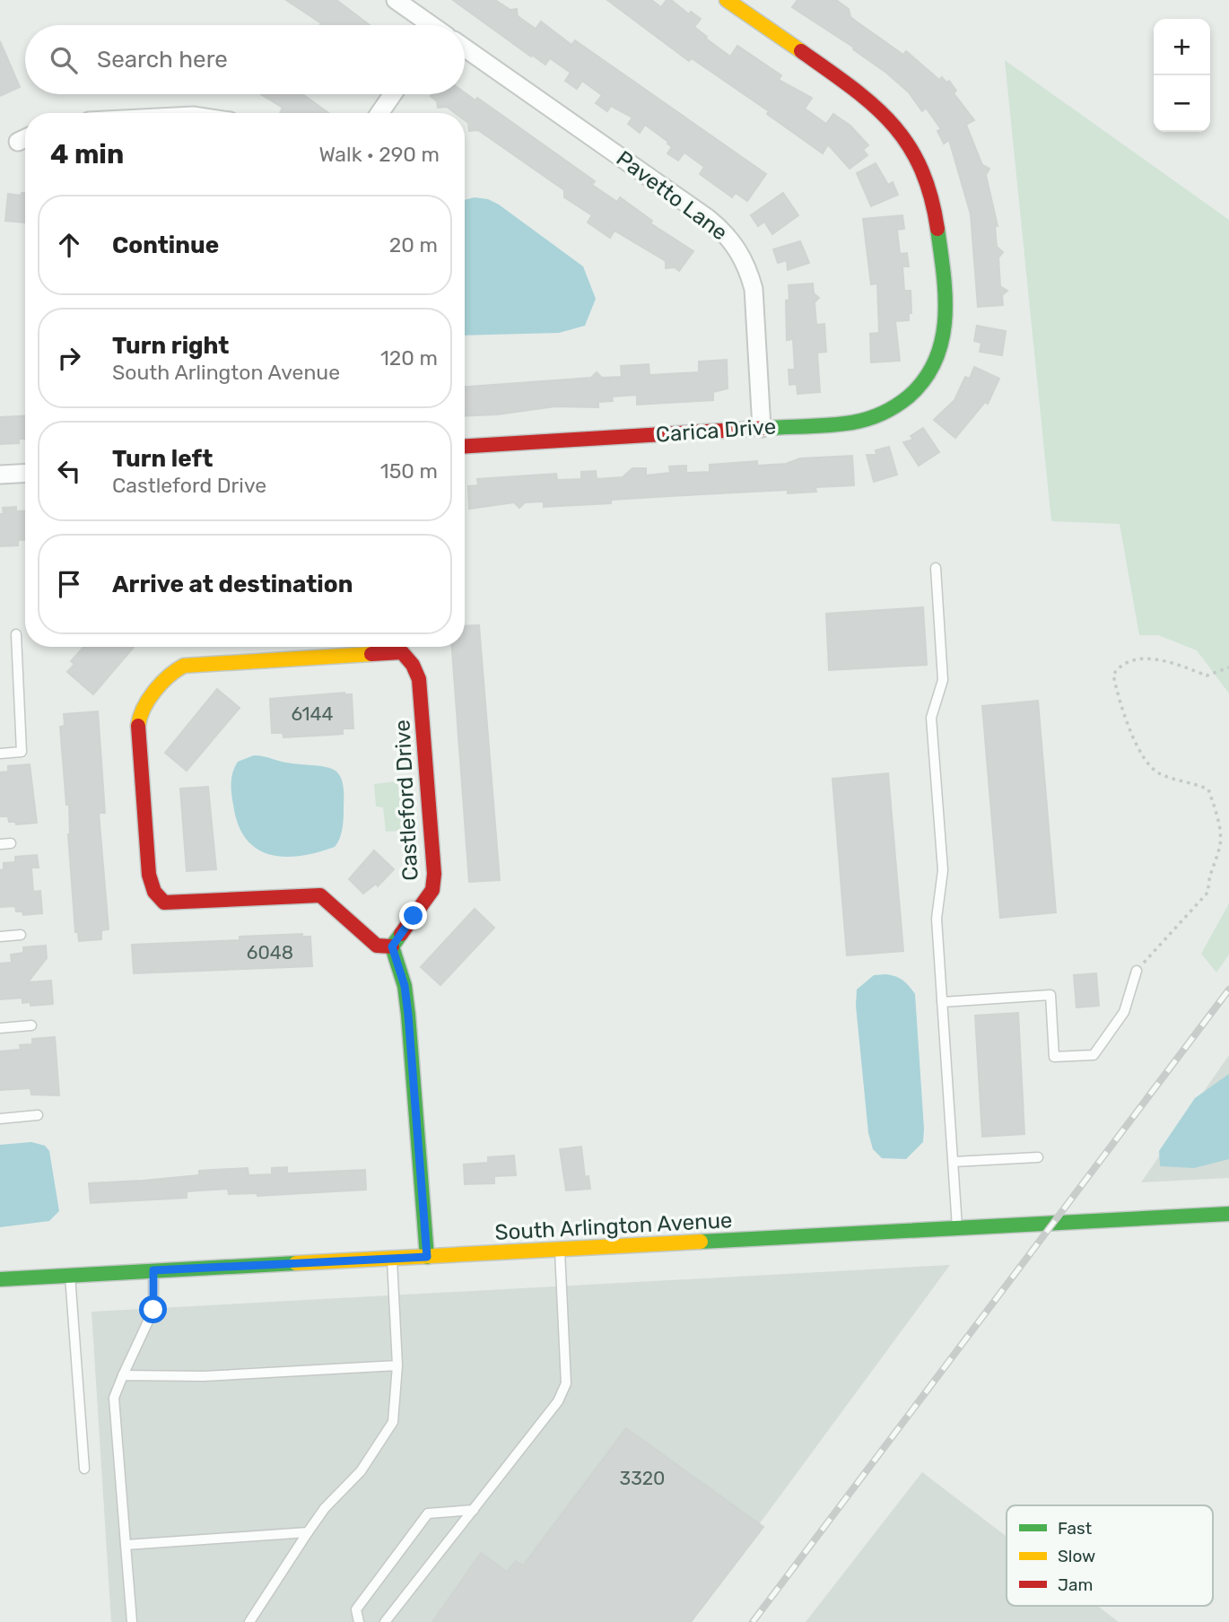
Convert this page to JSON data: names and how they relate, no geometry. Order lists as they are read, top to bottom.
{
  "streets": {
    "street": [
      "Pavetto Lane",
      "Carica Drive",
      "Castleford Drive",
      "South Arlington Avenue"
    ]
  },
  "crossings": [
    ["Pavetto Lane", "Carica Drive"]
  ],
  "house_numbers": ["6144", "6048", "3320"],
  "legend": ["Fast", "Slow", "Jam"],
  "page": {
    "map_buttons": ["+", "−"],
    "search": "Search here",
    "heading": ["4 min", "Walk · 290 m"],
    "list": [
      ["Continue", "20 m"],
      ["Turn right", "South Arlington Avenue", "120 m"],
      ["Turn left", "Castleford Drive", "150 m"],
      "Arrive at destination"
    ]
  }
}
